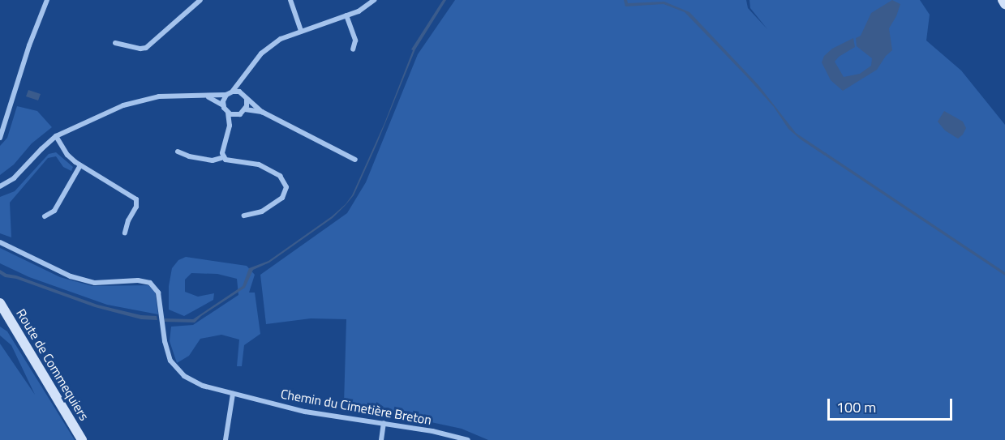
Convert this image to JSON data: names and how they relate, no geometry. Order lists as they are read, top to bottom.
{
  "streets": {
    "street": ["Route de Commequiers", "Chemin du Cimetière Breton"]
  },
  "scale_bar": "100 m"
}
